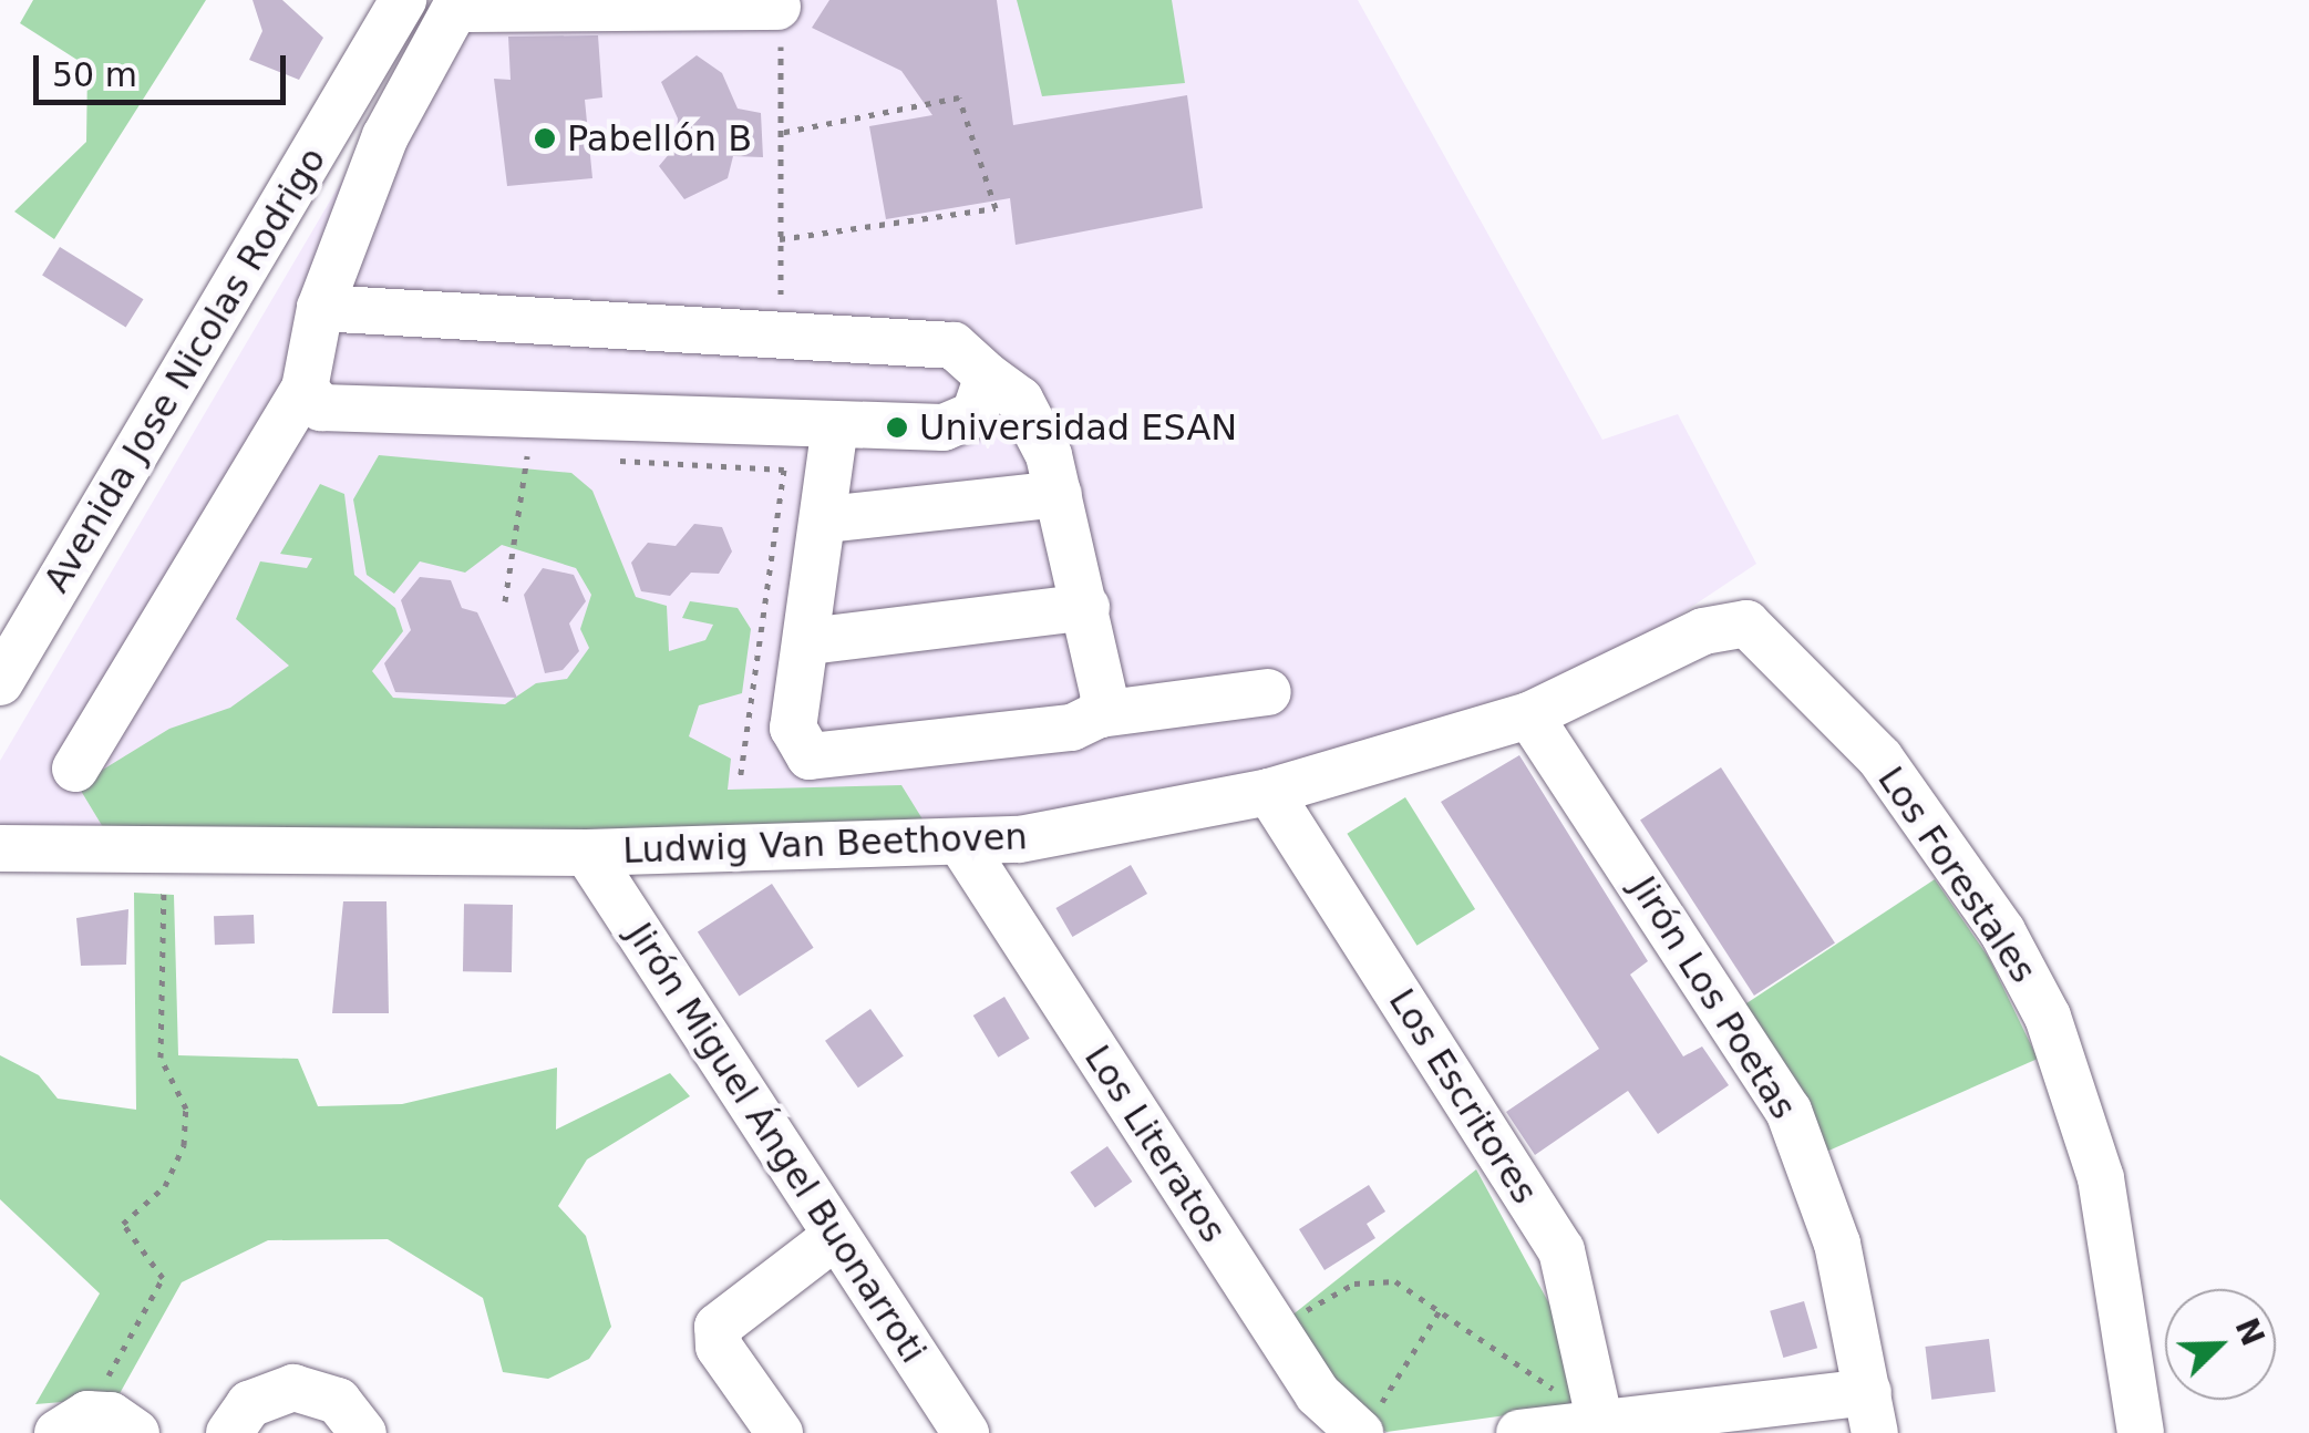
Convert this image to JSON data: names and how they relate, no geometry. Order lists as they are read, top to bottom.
{
  "streets": {
    "street": [
      "Avenida Jose Nicolas Rodrigo",
      "Ludwig Van Beethoven",
      "Los Forestales",
      "Jirón Los Poetas",
      "Los Escritores",
      "Jirón Miguel Ángel Buonarroti",
      "Los Literatos"
    ]
  },
  "crossings": [
    ["Ludwig Van Beethoven", "Los Forestales"],
    ["Ludwig Van Beethoven", "Jirón Los Poetas"],
    ["Ludwig Van Beethoven", "Los Escritores"],
    ["Ludwig Van Beethoven", "Jirón Miguel Ángel Buonarroti"],
    ["Ludwig Van Beethoven", "Los Literatos"]
  ],
  "places": ["Pabellón B", "Universidad ESAN"],
  "scale_bar": "50 m",
  "north": "top right"
}
